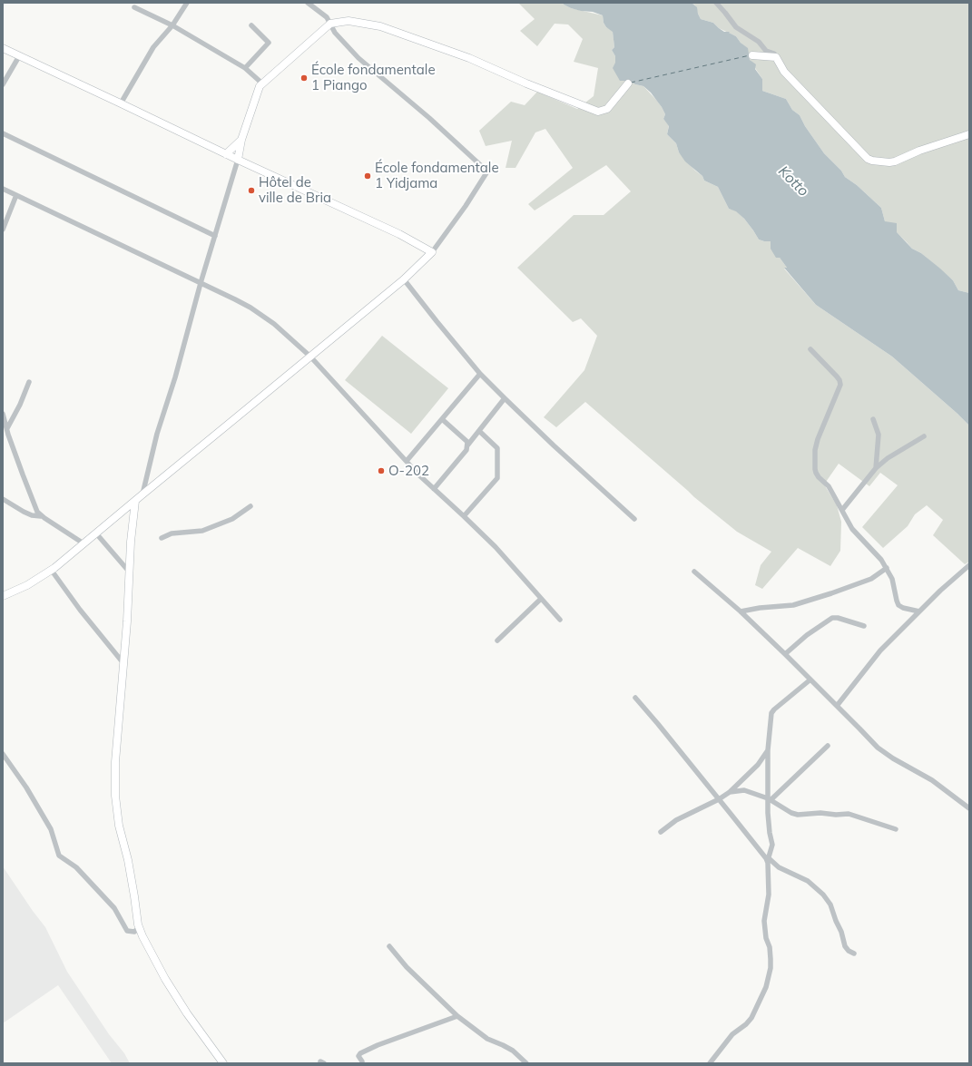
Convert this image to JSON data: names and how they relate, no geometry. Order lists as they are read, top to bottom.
{
  "water": ["Kotto"],
  "places": [
    "École fondamentale 1 Piango",
    "École fondamentale 1 Yidjama",
    "Hôtel de ville de Bria",
    "O-202"
  ]
}
